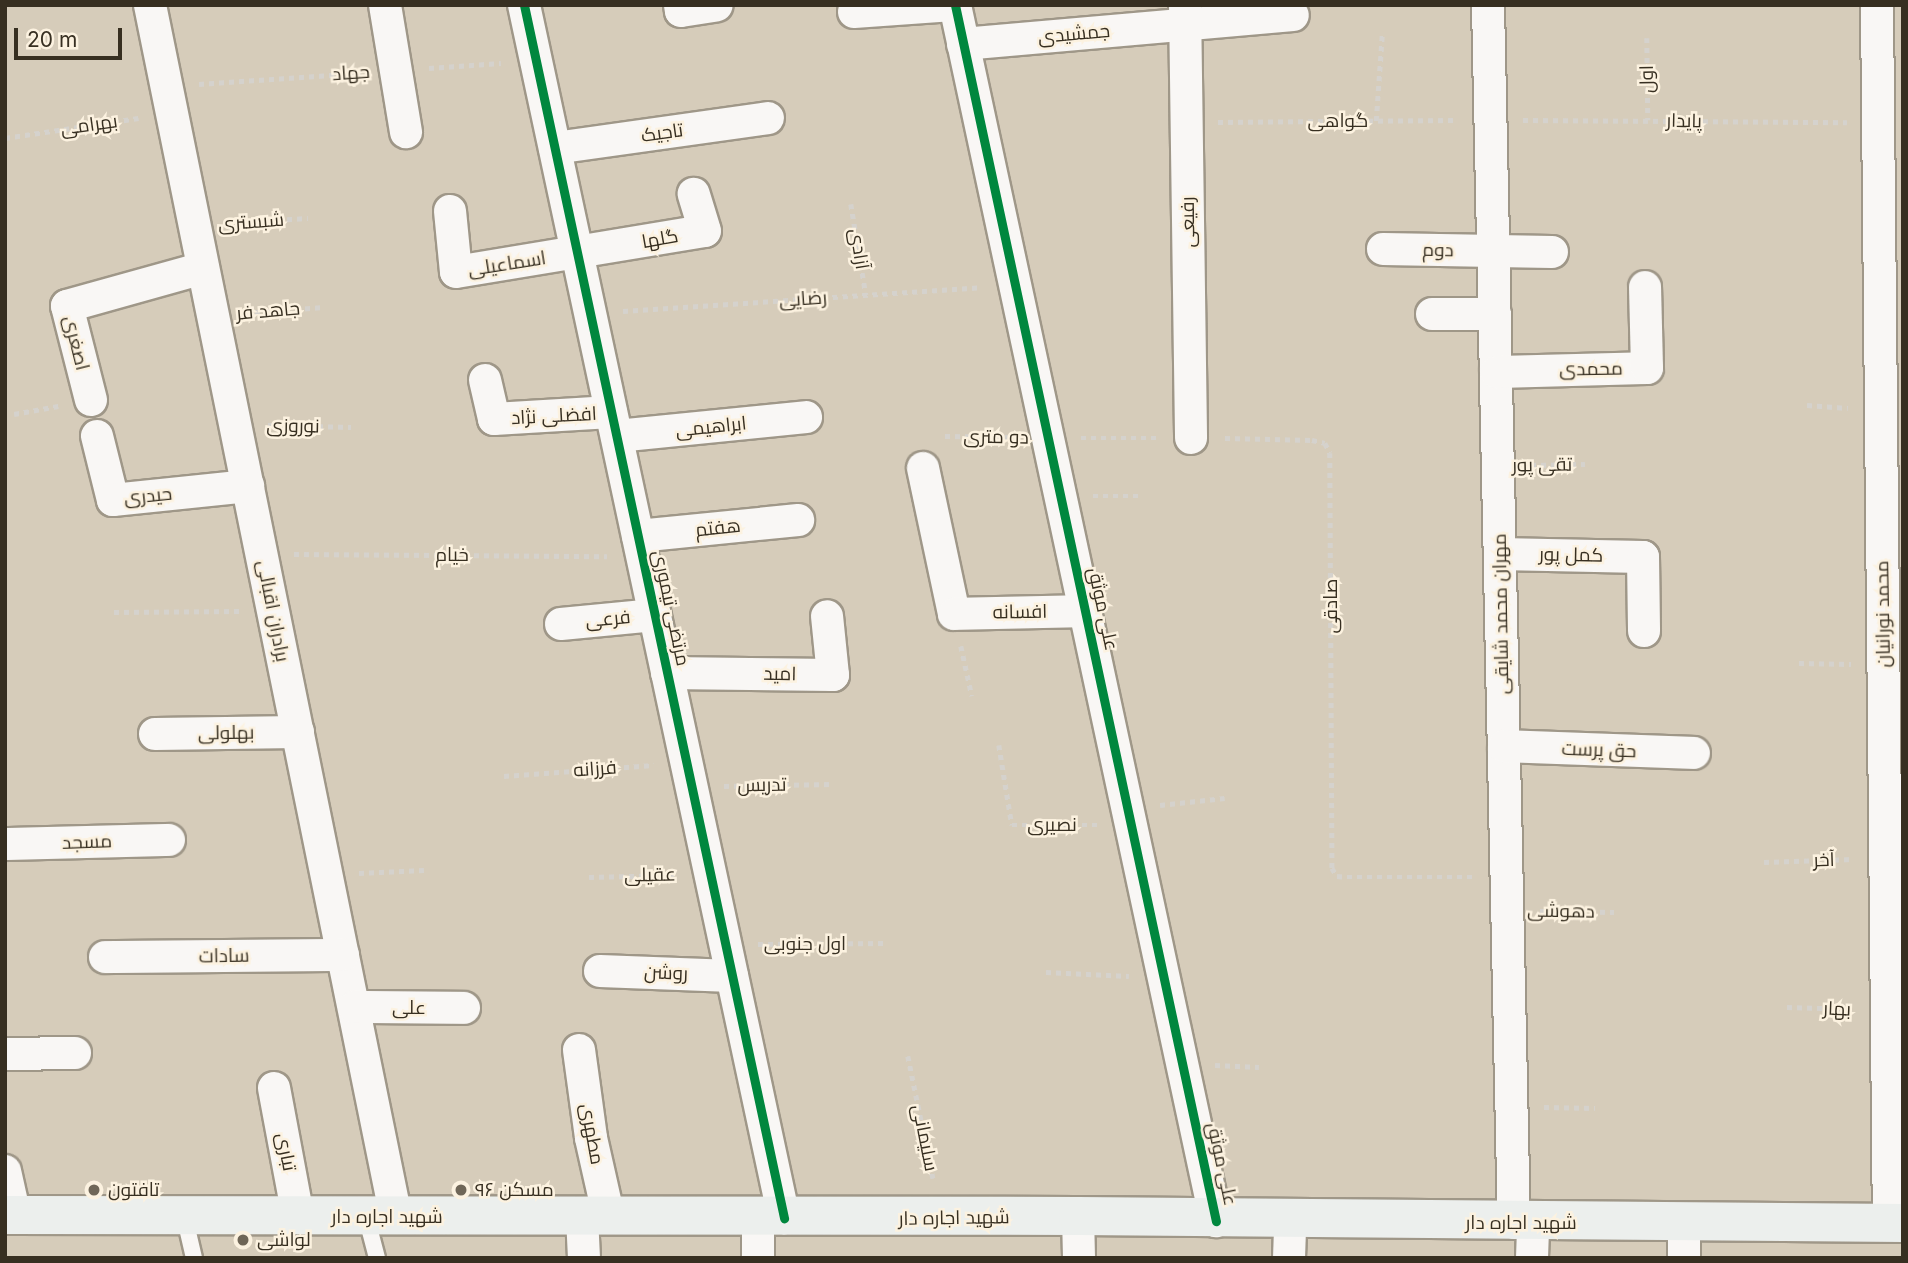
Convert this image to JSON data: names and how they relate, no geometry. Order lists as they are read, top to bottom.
{
  "streets": {
    "main road": ["شهید اجاره دار"],
    "street": [
      "جمشیدی",
      "تاجیک",
      "رفیعی",
      "گلها",
      "دوم",
      "اسماعیلی",
      "اصغری",
      "محمدی",
      "افضلی نژاد",
      "ابراهیمی",
      "حیدری",
      "هفتم",
      "کمل پور",
      "مرتضی تیموری",
      "علی موثق",
      "برادران اقبالی",
      "افسانه",
      "مهران محمد شایقی",
      "محمد نورانیان",
      "فرعی",
      "امید",
      "بهلولی",
      "حق پرست",
      "مسجد",
      "سادات",
      "روشن",
      "علی",
      "مطهری",
      "تباری"
    ],
    "path": [
      "جهاد",
      "اول",
      "گواهی",
      "پایدار",
      "بهرامی",
      "شبستری",
      "آزادی",
      "رضایی",
      "جاهد فر",
      "نوروزی",
      "دو متری",
      "تقی پور",
      "خیام",
      "صادقی",
      "فرزانه",
      "تدریس",
      "نصیری",
      "آخر",
      "عقیلی",
      "دهوشی",
      "اول جنوبی",
      "بهار",
      "سلیمانی"
    ]
  },
  "crossings": [
    ["جمشیدی", "رفیعی"],
    ["جمشیدی", "علی موثق"],
    ["جهاد", "بهرامی"],
    ["جهاد", "مرتضی تیموری"],
    ["جهاد", "برادران اقبالی"],
    ["اول", "پایدار"],
    ["گواهی", "پایدار"],
    ["گواهی", "رفیعی"],
    ["گواهی", "مهران محمد شایقی"],
    ["پایدار", "مهران محمد شایقی"],
    ["پایدار", "محمد نورانیان"],
    ["بهرامی", "برادران اقبالی"],
    ["تاجیک", "مرتضی تیموری"],
    ["شبستری", "برادران اقبالی"],
    ["رفیعی", "صادقی"],
    ["گلها", "اسماعیلی"],
    ["گلها", "مرتضی تیموری"],
    ["آزادی", "رضایی"],
    ["دوم", "مهران محمد شایقی"],
    ["اسماعیلی", "مرتضی تیموری"],
    ["رضایی", "مرتضی تیموری"],
    ["رضایی", "علی موثق"],
    ["جاهد فر", "برادران اقبالی"],
    ["اصغری", "برادران اقبالی"],
    ["محمدی", "مهران محمد شایقی"],
    ["افضلی نژاد", "ابراهیمی"],
    ["افضلی نژاد", "مرتضی تیموری"],
    ["نوروزی", "برادران اقبالی"],
    ["ابراهیمی", "مرتضی تیموری"],
    ["دو متری", "صادقی"],
    ["دو متری", "علی موثق"],
    ["تقی پور", "مهران محمد شایقی"],
    ["حیدری", "برادران اقبالی"],
    ["هفتم", "خیام"],
    ["هفتم", "مرتضی تیموری"],
    ["خیام", "مرتضی تیموری"],
    ["خیام", "برادران اقبالی"],
    ["کمل پور", "مهران محمد شایقی"],
    ["صادقی", "علی موثق"],
    ["صادقی", "مهران محمد شایقی"],
    ["مرتضی تیموری", "فرعی"],
    ["مرتضی تیموری", "امید"],
    ["مرتضی تیموری", "فرزانه"],
    ["مرتضی تیموری", "تدریس"],
    ["مرتضی تیموری", "عقیلی"],
    ["مرتضی تیموری", "اول جنوبی"],
    ["مرتضی تیموری", "روشن"],
    ["مرتضی تیموری", "شهید اجاره دار"],
    ["علی موثق", "افسانه"],
    ["علی موثق", "نصیری"],
    ["علی موثق", "شهید اجاره دار"],
    ["برادران اقبالی", "بهلولی"],
    ["برادران اقبالی", "سادات"],
    ["برادران اقبالی", "علی"],
    ["برادران اقبالی", "شهید اجاره دار"],
    ["مهران محمد شایقی", "حق پرست"],
    ["مهران محمد شایقی", "دهوشی"],
    ["مهران محمد شایقی", "شهید اجاره دار"],
    ["محمد نورانیان", "آخر"],
    ["محمد نورانیان", "بهار"],
    ["محمد نورانیان", "شهید اجاره دار"],
    ["فرزانه", "تدریس"],
    ["مطهری", "شهید اجاره دار"],
    ["سلیمانی", "شهید اجاره دار"],
    ["تباری", "شهید اجاره دار"]
  ],
  "places": ["تافتون", "مسکن ۹۶", "لواشی"],
  "scale_bar": "20 m"
}
